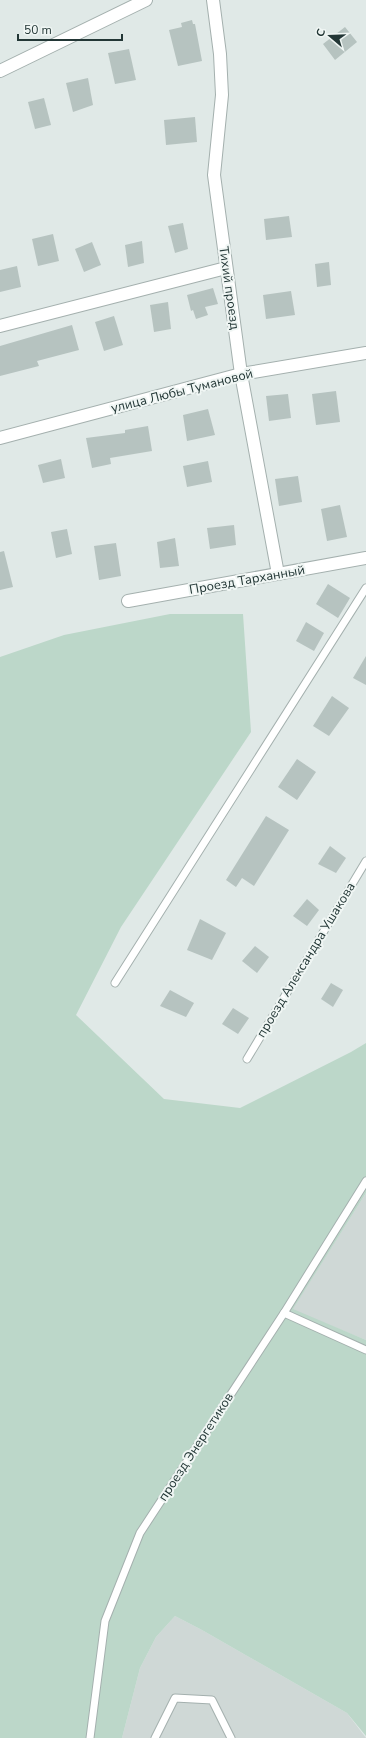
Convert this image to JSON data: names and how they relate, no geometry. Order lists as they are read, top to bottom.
{
  "streets": {
    "street": ["Тихий проезд", "улица Любы Тумановой", "Проезд Тарханный"],
    "lane": ["проезд Александра Ушакова", "проезд Энергетиков"]
  },
  "crossings": [
    ["Тихий проезд", "улица Любы Тумановой"],
    ["Тихий проезд", "Проезд Тарханный"]
  ],
  "scale_bar": "50 m",
  "north": "left"
}
